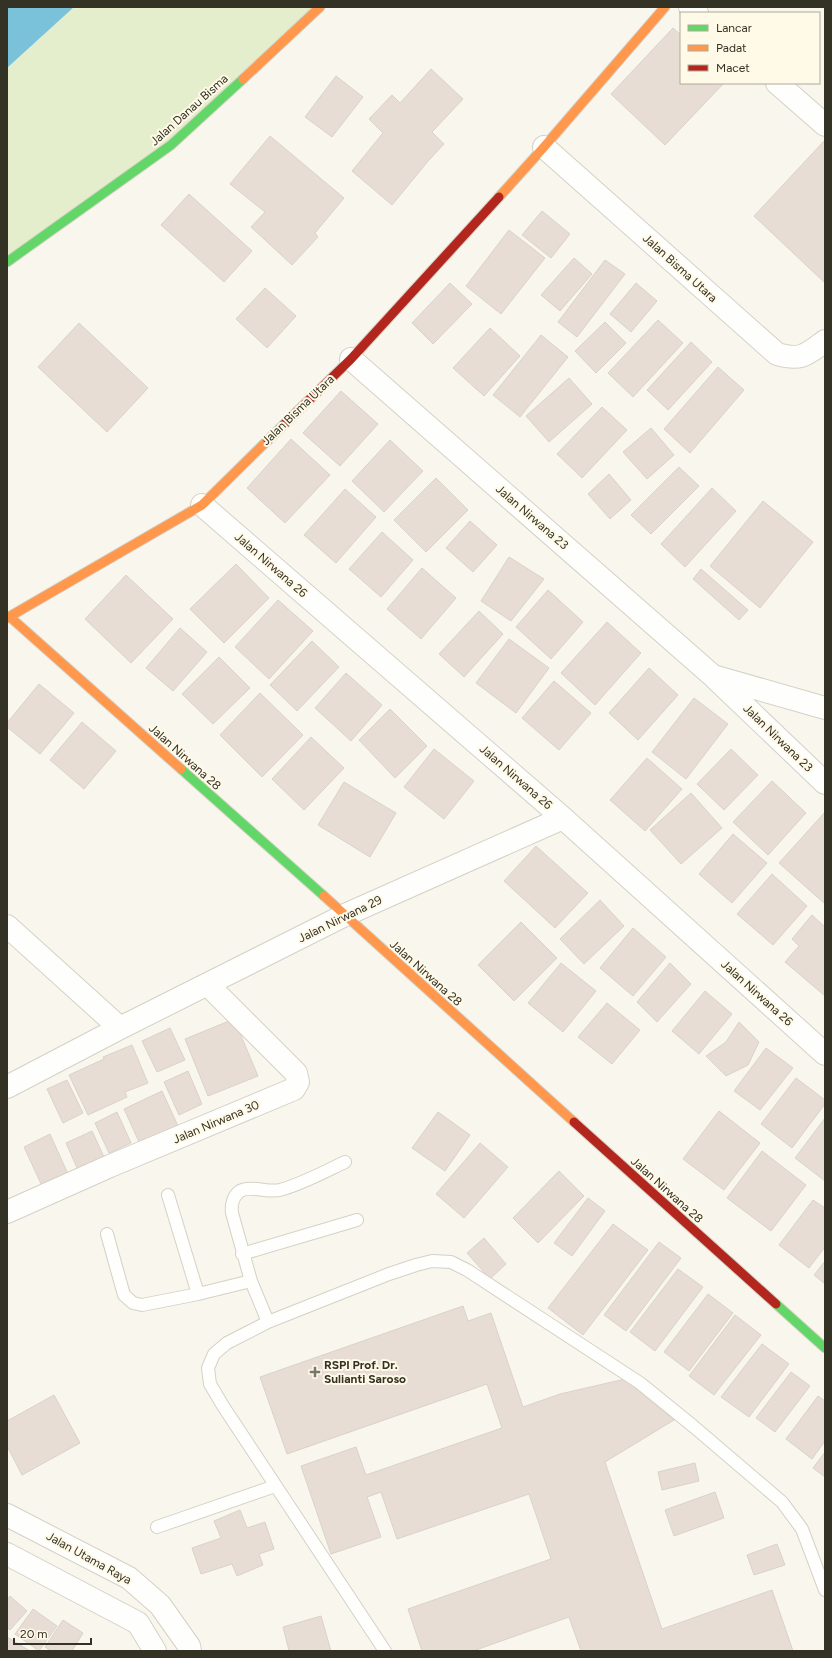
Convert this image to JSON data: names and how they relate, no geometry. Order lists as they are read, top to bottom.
{
  "streets": {
    "street": [
      "Jalan Danau Bisma",
      "Jalan Bisma Utara",
      "Jalan Nirwana 23",
      "Jalan Nirwana 26",
      "Jalan Nirwana 28",
      "Jalan Nirwana 29",
      "Jalan Nirwana 30",
      "Jalan Utama Raya"
    ]
  },
  "crossings": [
    ["Jalan Bisma Utara", "Jalan Nirwana 23"],
    ["Jalan Bisma Utara", "Jalan Nirwana 26"],
    ["Jalan Bisma Utara", "Jalan Nirwana 28"],
    ["Jalan Nirwana 26", "Jalan Nirwana 29"],
    ["Jalan Nirwana 28", "Jalan Nirwana 29"],
    ["Jalan Nirwana 29", "Jalan Nirwana 30"]
  ],
  "places": {
    "health": ["RSPI Prof. Dr. Sulianti Saroso"]
  },
  "legend": ["Lancar", "Padat", "Macet"],
  "scale_bar": "20 m"
}
